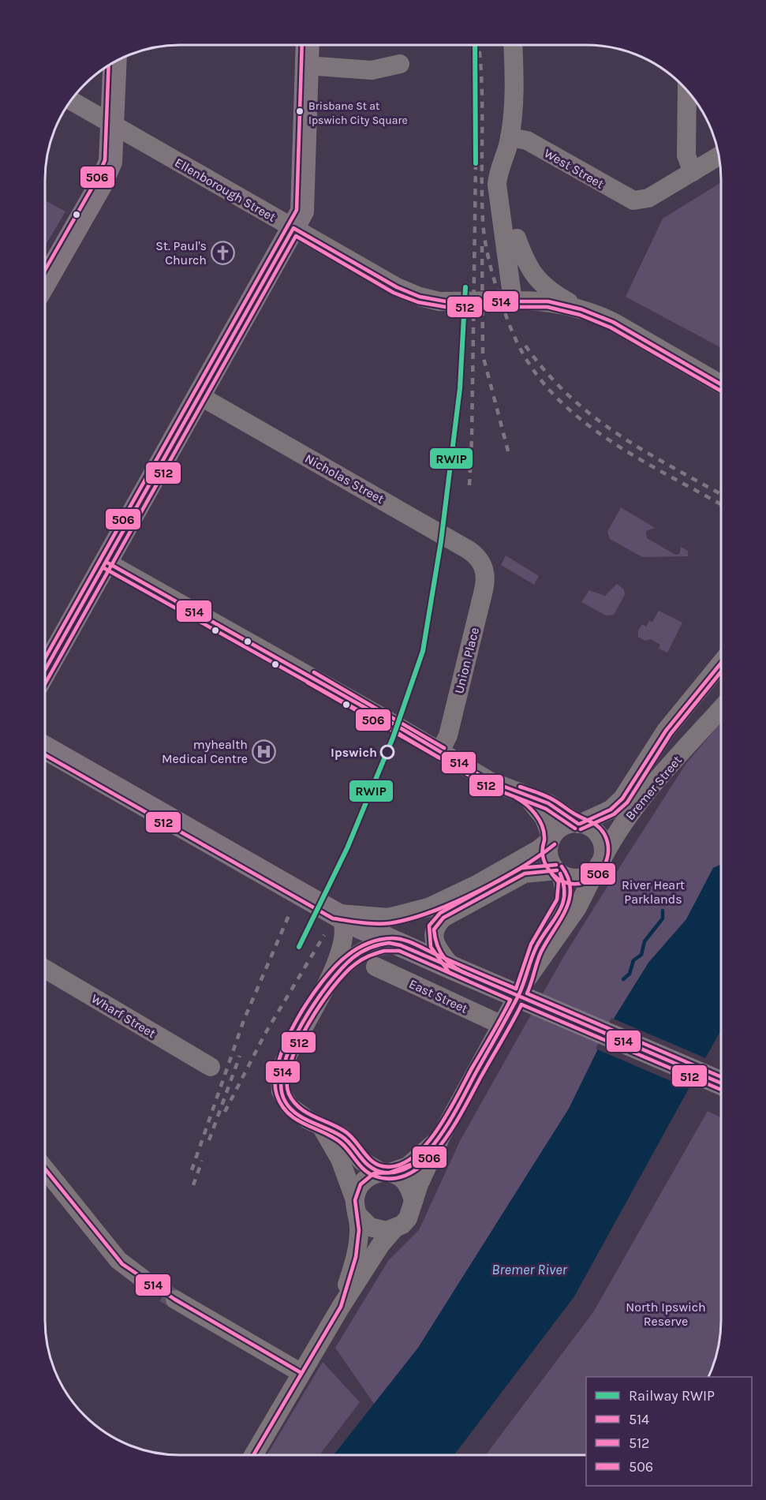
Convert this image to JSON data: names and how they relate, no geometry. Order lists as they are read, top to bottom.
{
  "streets": {
    "street": [
      "West Street",
      "Ellenborough Street",
      "Nicholas Street",
      "Union Place",
      "Bremer Street",
      "East Street",
      "Wharf Street"
    ]
  },
  "crossings": [
    ["Nicholas Street", "Union Place"],
    ["Bremer Street", "East Street"]
  ],
  "water": ["Bremer River"],
  "parks": ["River Heart Parklands", "North Ipswich Reserve"],
  "places": {
    "other": ["Brisbane St at Ipswich City Square", "Ipswich"],
    "church": ["St. Paul's Church"],
    "hospital": ["myhealth Medical Centre"]
  },
  "lines": [
    "rail line RWIP",
    "transit line 506",
    "transit line 514",
    "transit line 512"
  ],
  "legend": [
    "Railway RWIP",
    "514",
    "512",
    "506"
  ]
}
